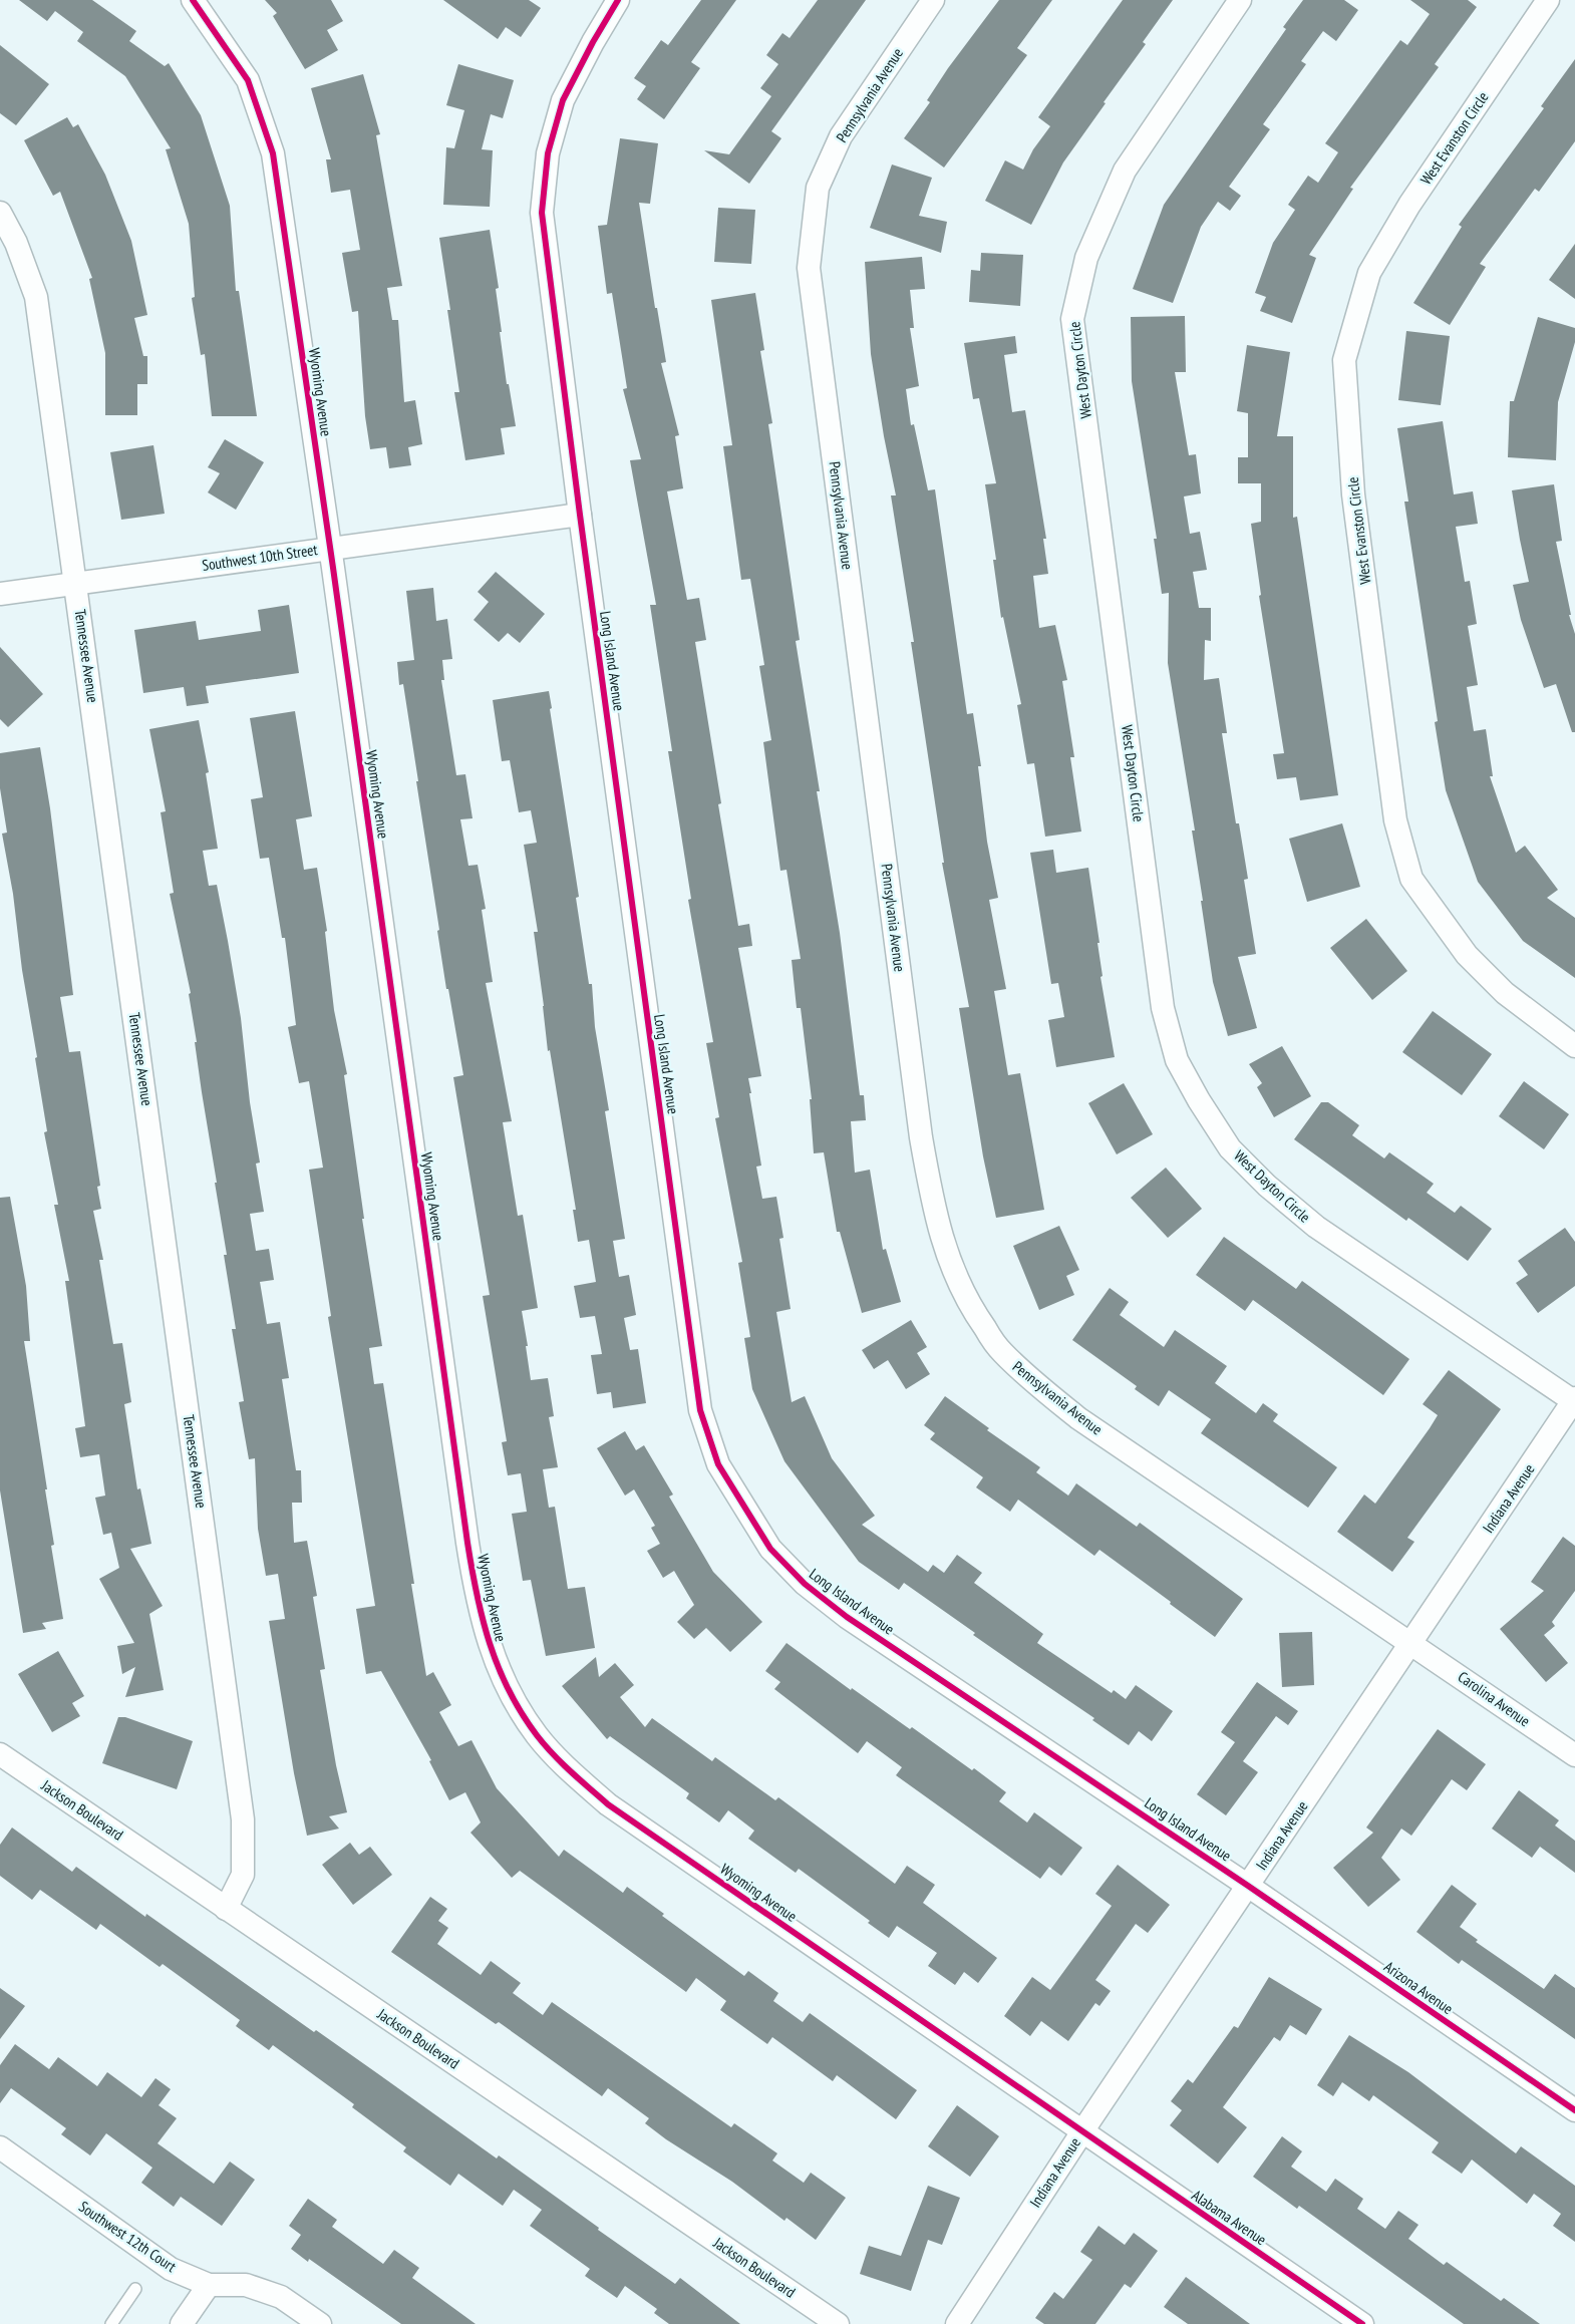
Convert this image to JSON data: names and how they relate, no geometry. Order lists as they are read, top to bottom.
{
  "streets": {
    "street": [
      "Pennsylvania Avenue",
      "West Evanston Circle",
      "West Dayton Circle",
      "Wyoming Avenue",
      "Southwest 10th Street",
      "Tennessee Avenue",
      "Long Island Avenue",
      "Indiana Avenue",
      "Carolina Avenue",
      "Jackson Boulevard",
      "Arizona Avenue",
      "Alabama Avenue",
      "Southwest 12th Court"
    ]
  },
  "crossings": [
    ["Pennsylvania Avenue", "Indiana Avenue"],
    ["Pennsylvania Avenue", "Carolina Avenue"],
    ["West Dayton Circle", "Indiana Avenue"],
    ["Wyoming Avenue", "Southwest 10th Street"],
    ["Wyoming Avenue", "Indiana Avenue"],
    ["Wyoming Avenue", "Alabama Avenue"],
    ["Southwest 10th Street", "Tennessee Avenue"],
    ["Southwest 10th Street", "Long Island Avenue"],
    ["Tennessee Avenue", "Jackson Boulevard"],
    ["Long Island Avenue", "Indiana Avenue"],
    ["Long Island Avenue", "Arizona Avenue"],
    ["Indiana Avenue", "Carolina Avenue"],
    ["Indiana Avenue", "Arizona Avenue"],
    ["Indiana Avenue", "Alabama Avenue"]
  ]
}
